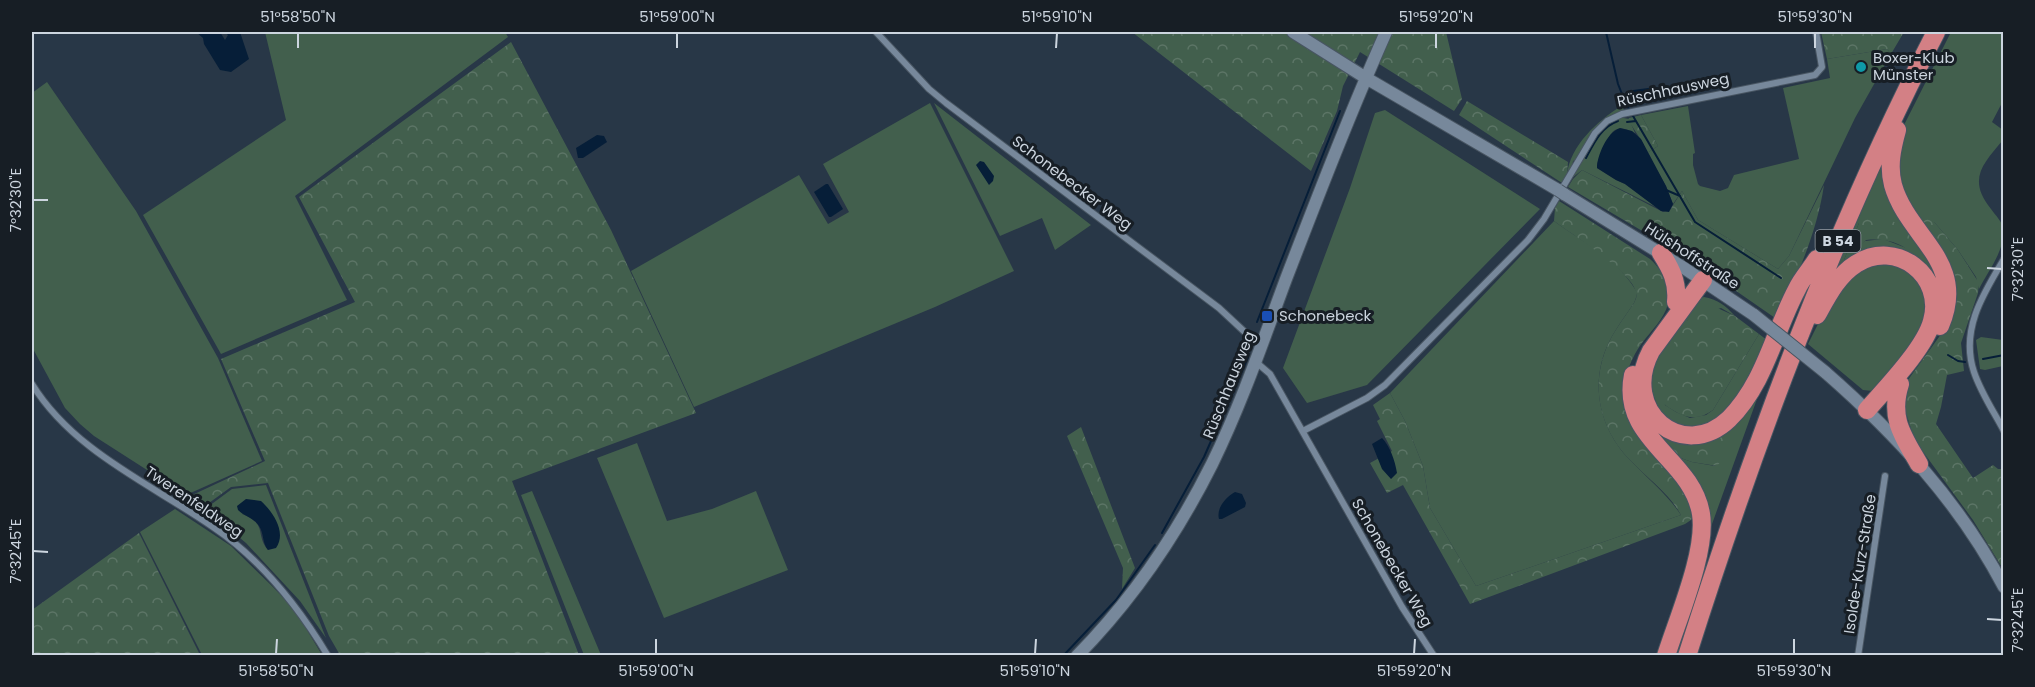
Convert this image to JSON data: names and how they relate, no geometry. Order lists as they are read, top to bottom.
{
  "streets": {
    "highway": ["B 54"],
    "main road": ["Rüschhausweg", "Hülshoffstraße"],
    "street": ["Schonebecker Weg", "Twerenfeldweg", "Isolde-Kurz-Straße"]
  },
  "crossings": [
    ["Rüschhausweg", "Schonebecker Weg"],
    ["Rüschhausweg", "Hülshoffstraße"]
  ],
  "places": {
    "other": ["Boxer-Klub Münster"],
    "transit": ["Schonebeck"]
  },
  "coordinates": [
    "51°58'50\"N",
    "51°59'00\"N",
    "51°59'10\"N",
    "51°59'20\"N",
    "51°59'30\"N",
    "7°32'30\"E",
    "7°32'45\"E"
  ]
}
